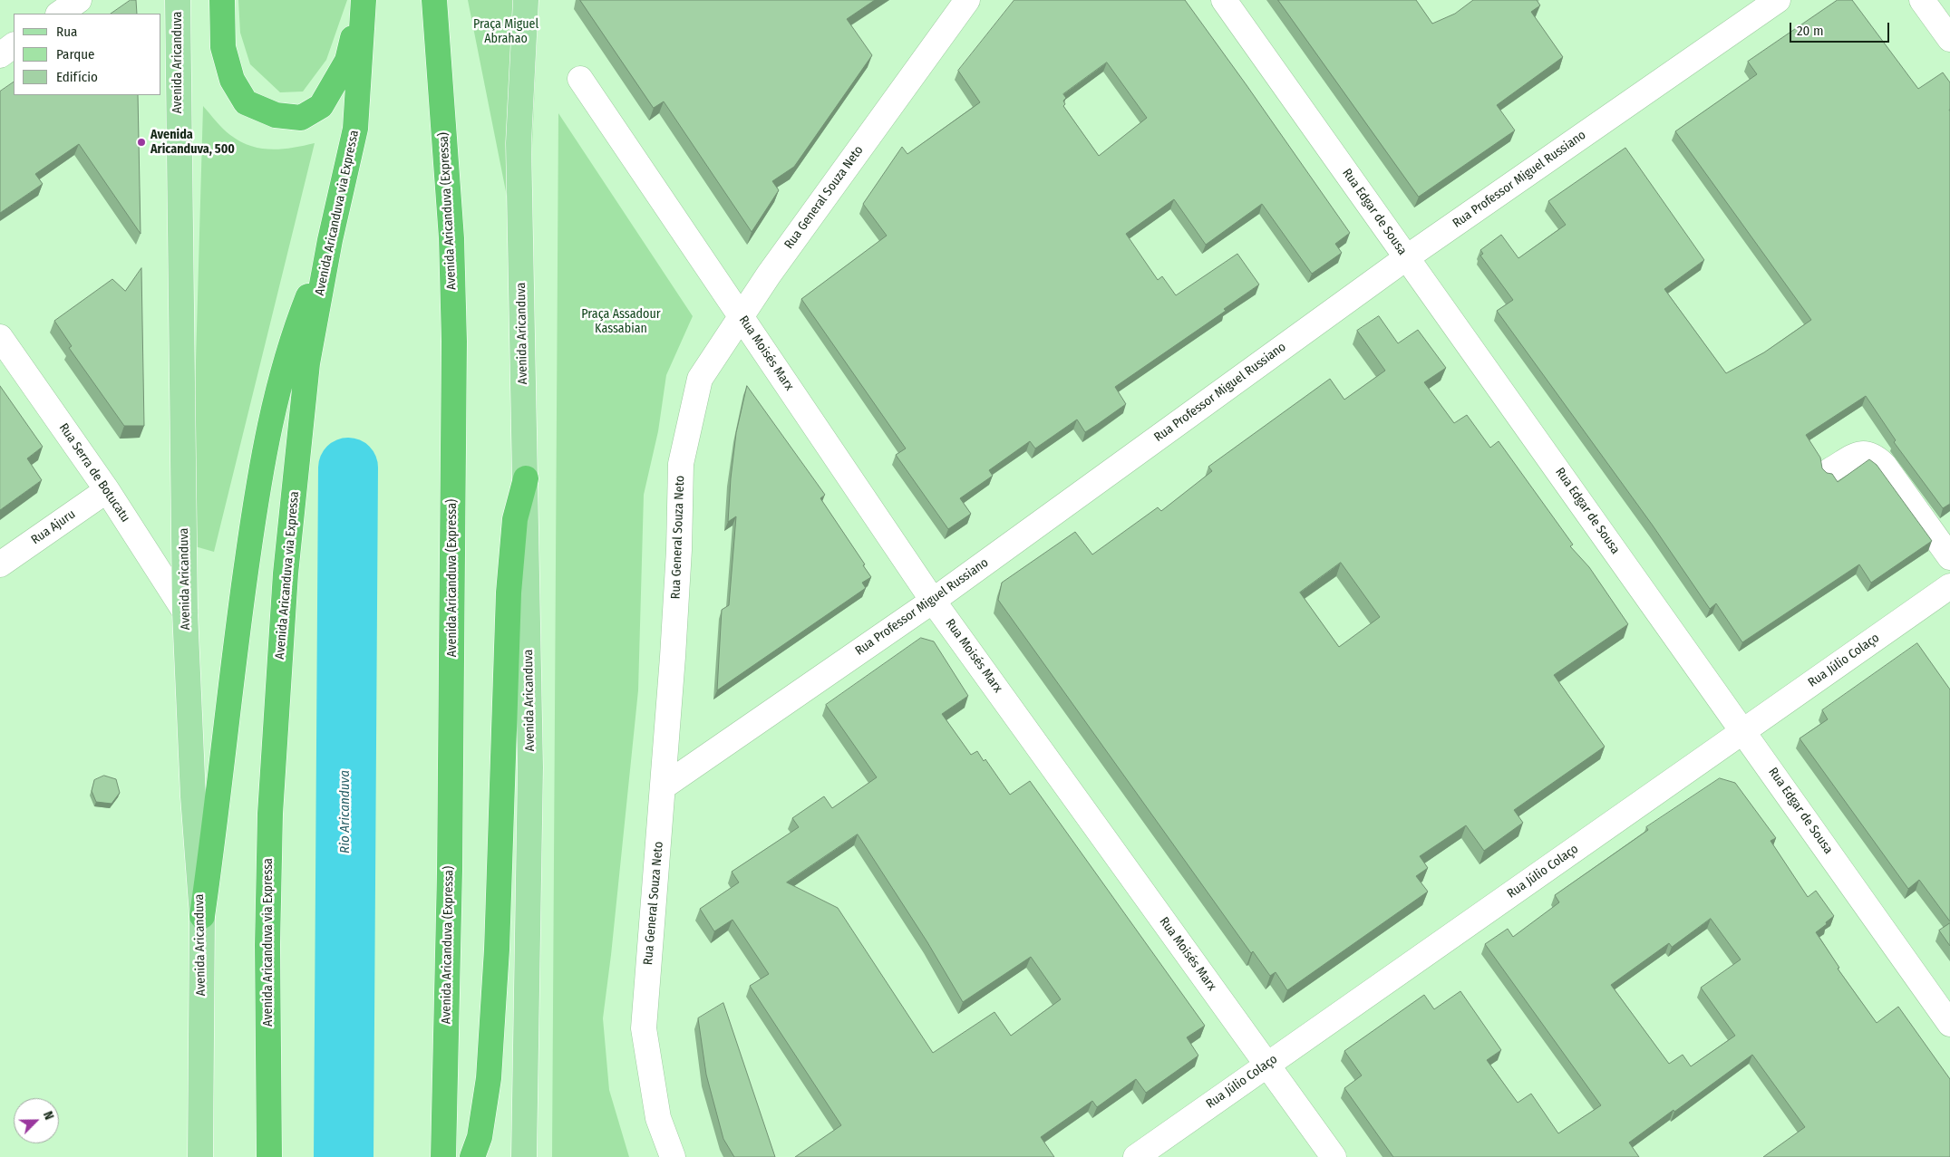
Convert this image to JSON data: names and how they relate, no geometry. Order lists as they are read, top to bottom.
{
  "streets": {
    "highway": ["Avenida Aricanduva (Expressa)", "Avenida Aricanduva via Expressa"],
    "main road": ["Avenida Aricanduva"],
    "street": [
      "Rua Professor Miguel Russiano",
      "Rua General Souza Neto",
      "Rua Edgar de Sousa",
      "Rua Moisés Marx",
      "Rua Serra de Botucatu",
      "Rua Ajuru",
      "Rua Júlio Colaço"
    ]
  },
  "crossings": [
    ["Avenida Aricanduva", "Rua Serra de Botucatu"],
    ["Rua Professor Miguel Russiano", "Rua General Souza Neto"],
    ["Rua Professor Miguel Russiano", "Rua Edgar de Sousa"],
    ["Rua Professor Miguel Russiano", "Rua Moisés Marx"],
    ["Rua General Souza Neto", "Rua Moisés Marx"],
    ["Rua Edgar de Sousa", "Rua Júlio Colaço"],
    ["Rua Moisés Marx", "Rua Júlio Colaço"],
    ["Rua Serra de Botucatu", "Rua Ajuru"]
  ],
  "water": ["Rio Aricanduva"],
  "parks": ["Praça Miguel Abrahao", "Praça Assadour Kassabian"],
  "places": ["Avenida Aricanduva, 500"],
  "legend": ["Rua", "Parque", "Edifício"],
  "scale_bar": "20 m",
  "north": "top right"
}
